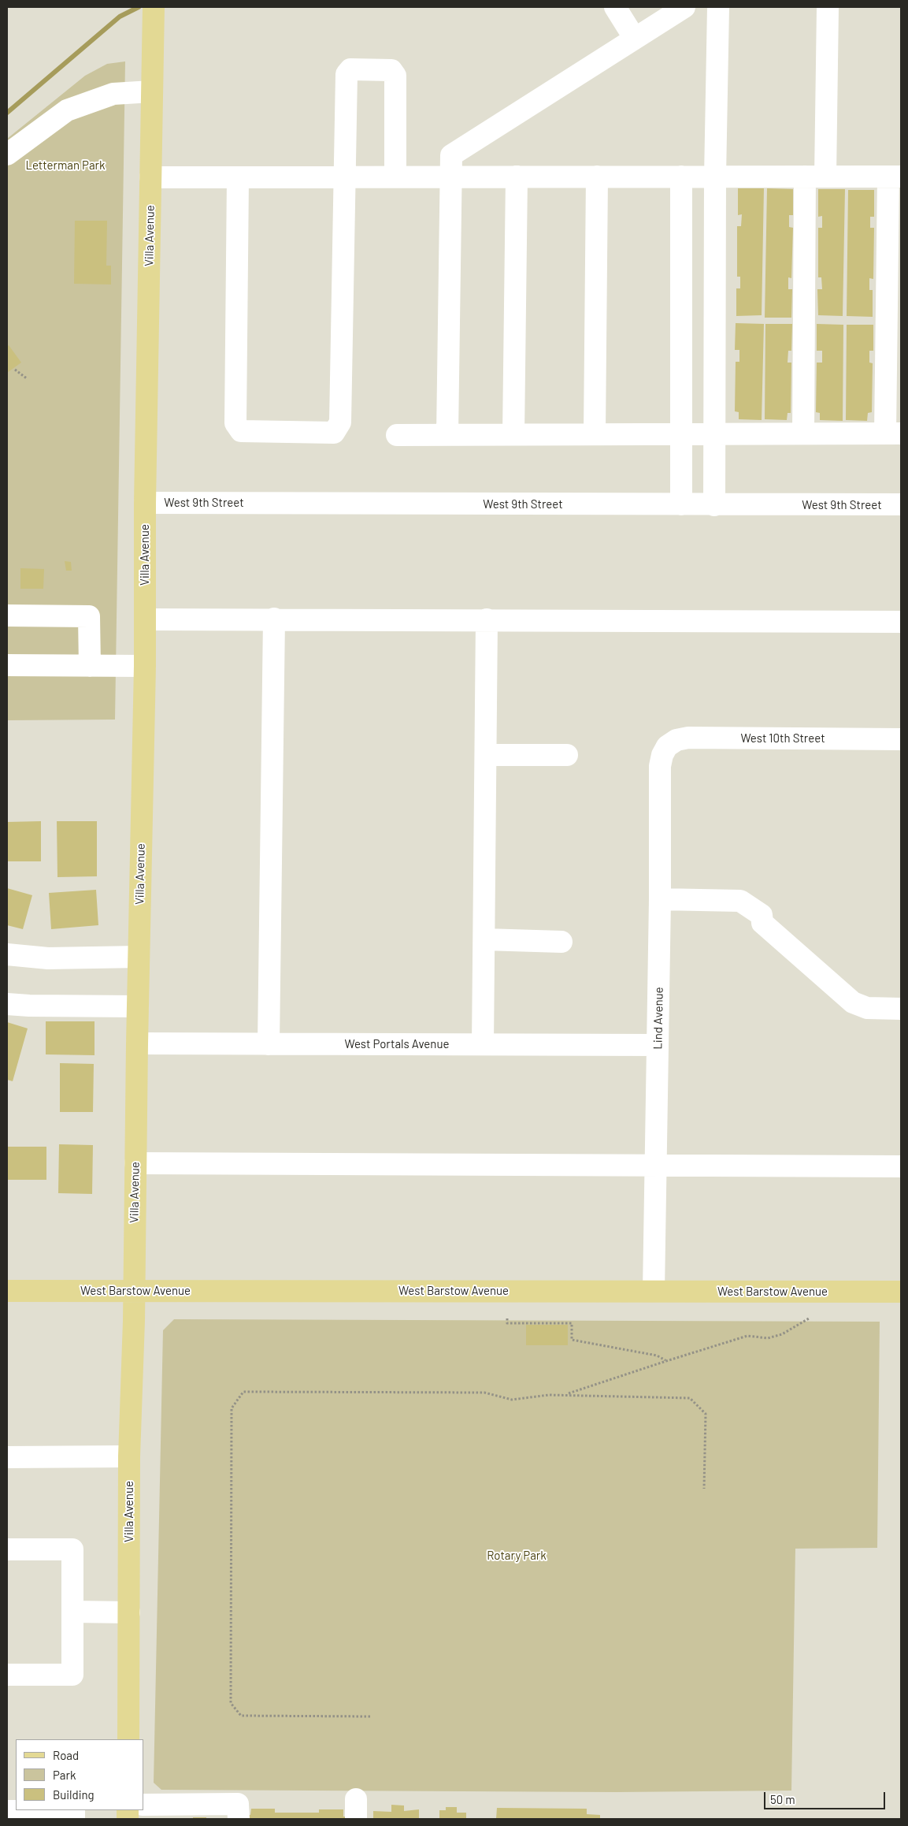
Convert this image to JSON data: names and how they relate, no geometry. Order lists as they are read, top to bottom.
{
  "streets": {
    "main road": ["Villa Avenue", "West Barstow Avenue"],
    "street": [
      "West 9th Street",
      "West 10th Street",
      "Lind Avenue",
      "West Portals Avenue"
    ]
  },
  "crossings": [
    ["Villa Avenue", "West 9th Street"],
    ["Villa Avenue", "West Portals Avenue"],
    ["Villa Avenue", "West Barstow Avenue"],
    ["West 10th Street", "Lind Avenue"],
    ["Lind Avenue", "West Portals Avenue"],
    ["Lind Avenue", "West Barstow Avenue"]
  ],
  "parks": ["Letterman Park", "Rotary Park"],
  "legend": ["Road", "Park", "Building"],
  "scale_bar": "50 m"
}
